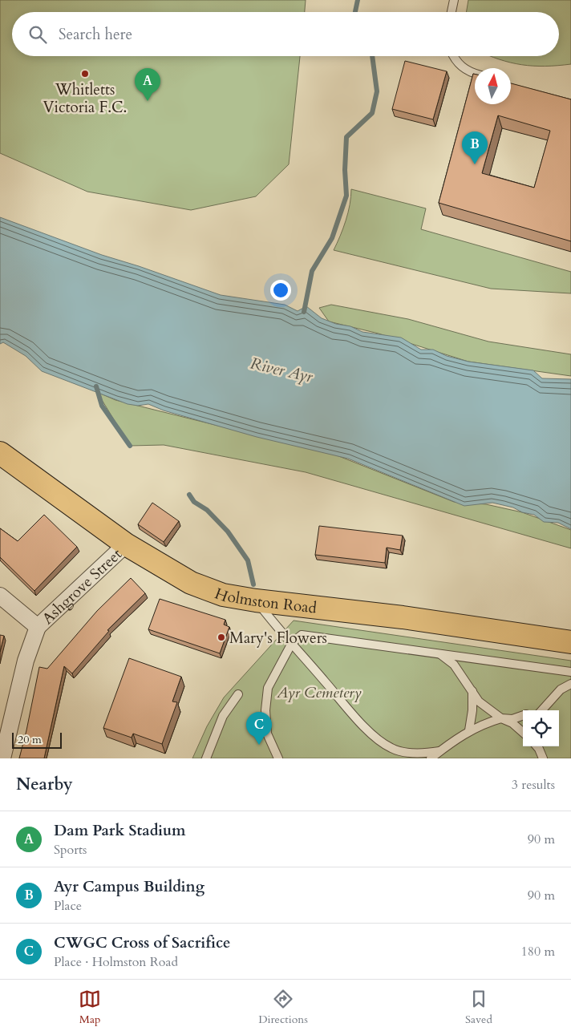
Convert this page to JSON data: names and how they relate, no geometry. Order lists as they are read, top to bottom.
{
  "streets": {
    "main road": ["Holmston Road"],
    "street": ["Ashgrove Street"]
  },
  "crossings": [
    ["Ashgrove Street", "Holmston Road"]
  ],
  "water": ["River Ayr"],
  "parks": ["Ayr Cemetery"],
  "places": ["Whitletts Victoria F.C.", "Mary's Flowers"],
  "scale_bar": "20 m",
  "north": "top",
  "page": {
    "search": "Search here",
    "pins": ["A", "B", "C"],
    "scale": "20 m",
    "heading": ["Nearby", "3 results"],
    "list": [
      {
        "mark": "A",
        "name": "Dam Park Stadium",
        "note": "Sports",
        "value": "90 m"
      },
      {
        "mark": "B",
        "name": "Ayr Campus Building",
        "note": "Place",
        "value": "90 m"
      },
      {
        "mark": "C",
        "name": "CWGC Cross of Sacrifice",
        "note": "Place · Holmston Road",
        "value": "180 m"
      }
    ],
    "nav": ["Map", "Directions", "Saved"]
  }
}
